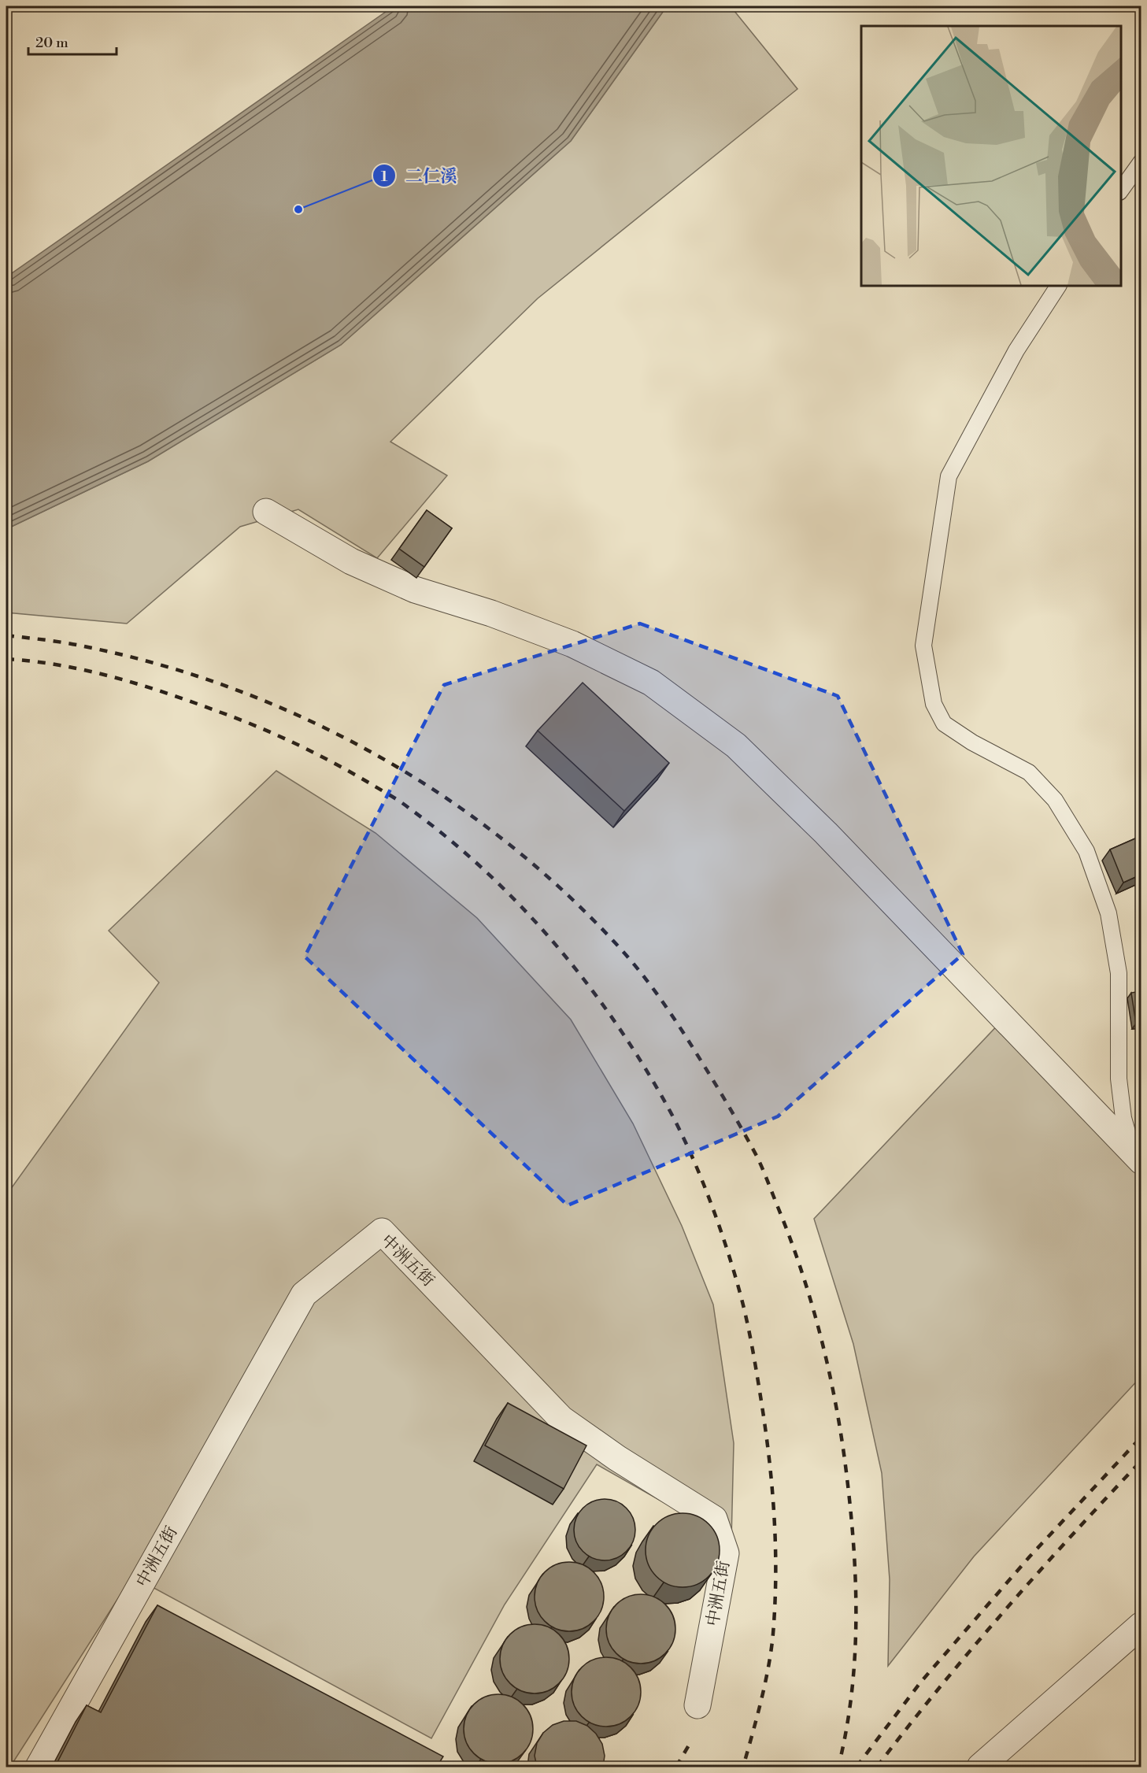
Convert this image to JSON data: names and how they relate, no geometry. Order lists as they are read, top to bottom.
{
  "streets": {
    "street": ["中洲五街"]
  },
  "places": ["二仁溪"],
  "scale_bar": "20 m"
}
